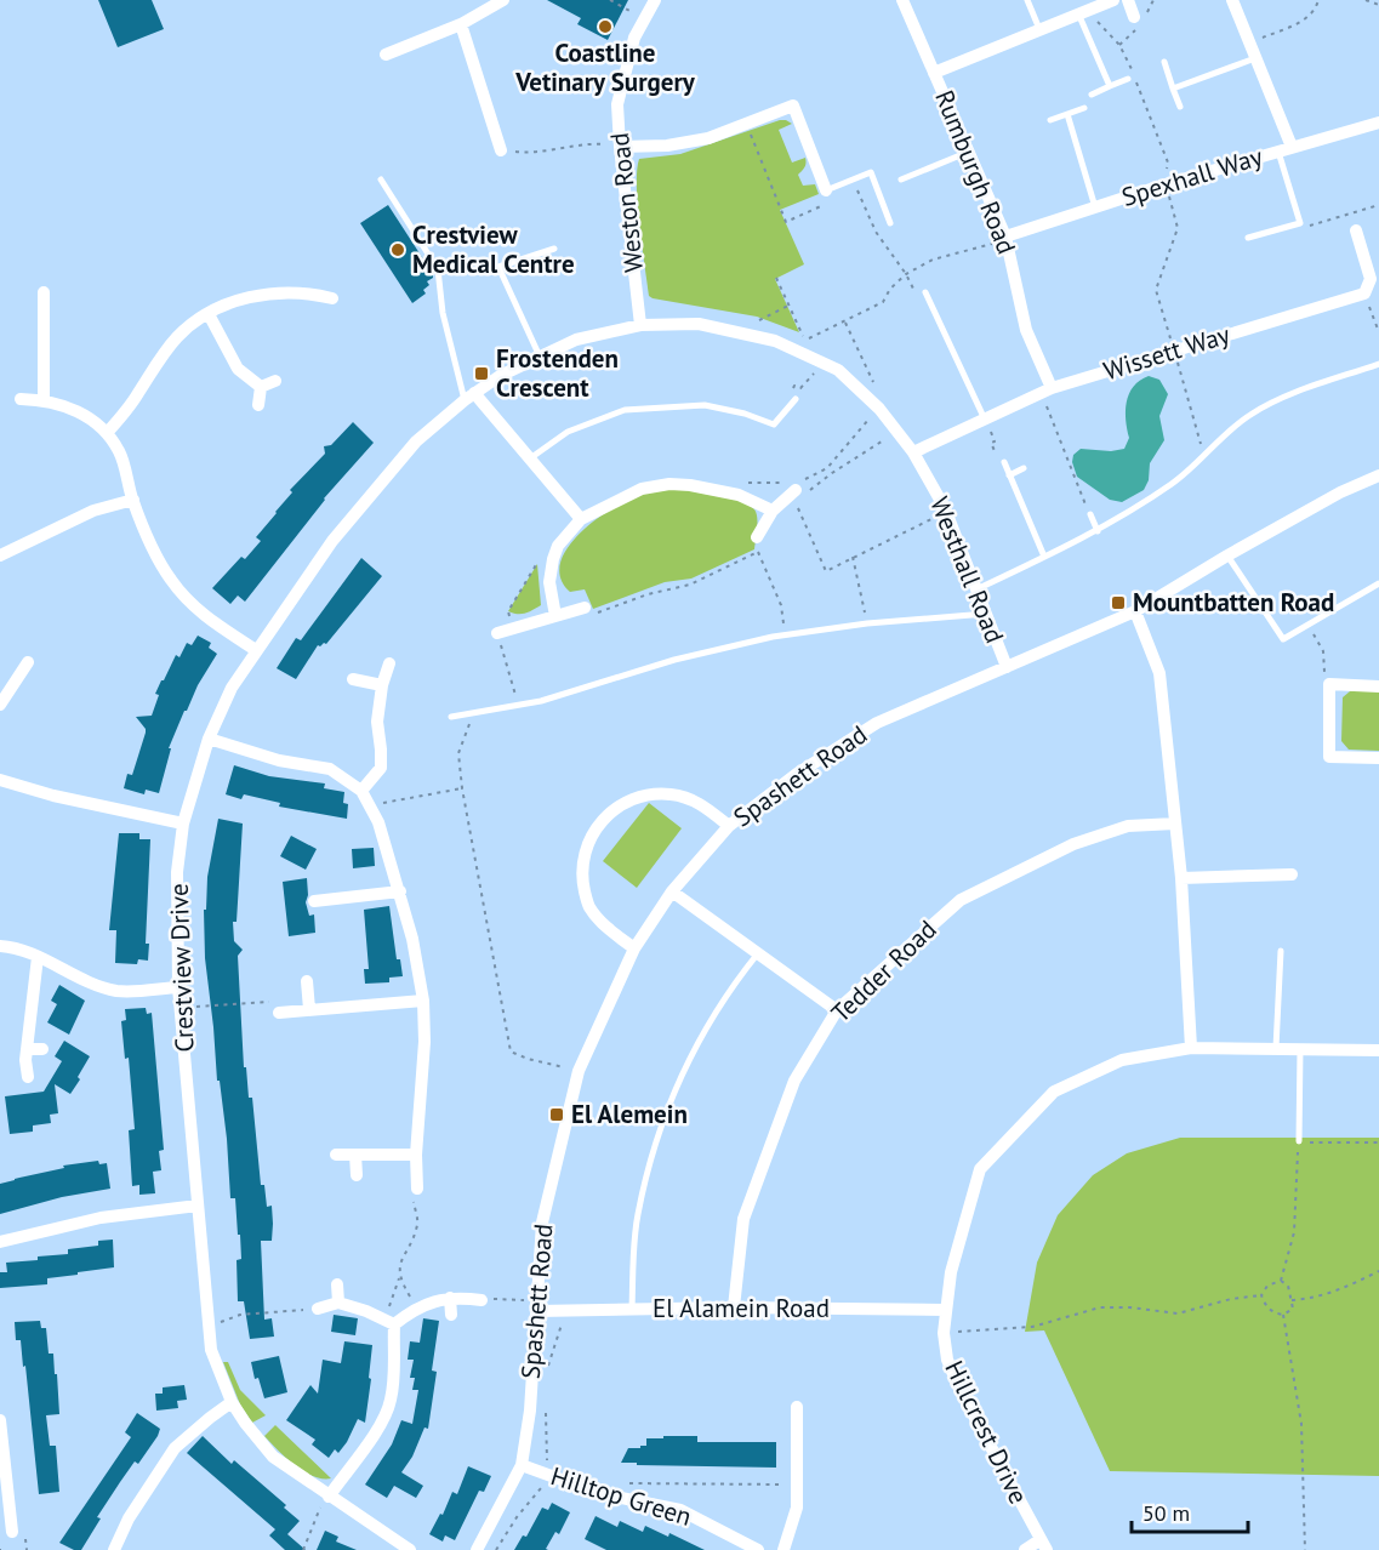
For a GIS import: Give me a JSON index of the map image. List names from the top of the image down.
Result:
{
  "streets": {
    "street": [
      "Rumburgh Road",
      "Spexhall Way",
      "Weston Road",
      "Wissett Way",
      "Westhall Road",
      "Spashett Road",
      "Crestview Drive",
      "Tedder Road",
      "El Alamein Road",
      "Hillcrest Drive",
      "Hilltop Green"
    ]
  },
  "crossings": [
    ["Rumburgh Road", "Spexhall Way"],
    ["Rumburgh Road", "Wissett Way"],
    ["Weston Road", "Westhall Road"],
    ["Wissett Way", "Westhall Road"],
    ["Westhall Road", "Spashett Road"],
    ["Westhall Road", "Crestview Drive"],
    ["Spashett Road", "El Alamein Road"],
    ["Spashett Road", "Hilltop Green"],
    ["Tedder Road", "El Alamein Road"],
    ["El Alamein Road", "Hillcrest Drive"]
  ],
  "places": {
    "other": ["Coastline Vetinary Surgery", "Crestview Medical Centre"],
    "transit": ["Frostenden Crescent", "Mountbatten Road", "El Alemein"]
  },
  "scale_bar": "50 m"
}
